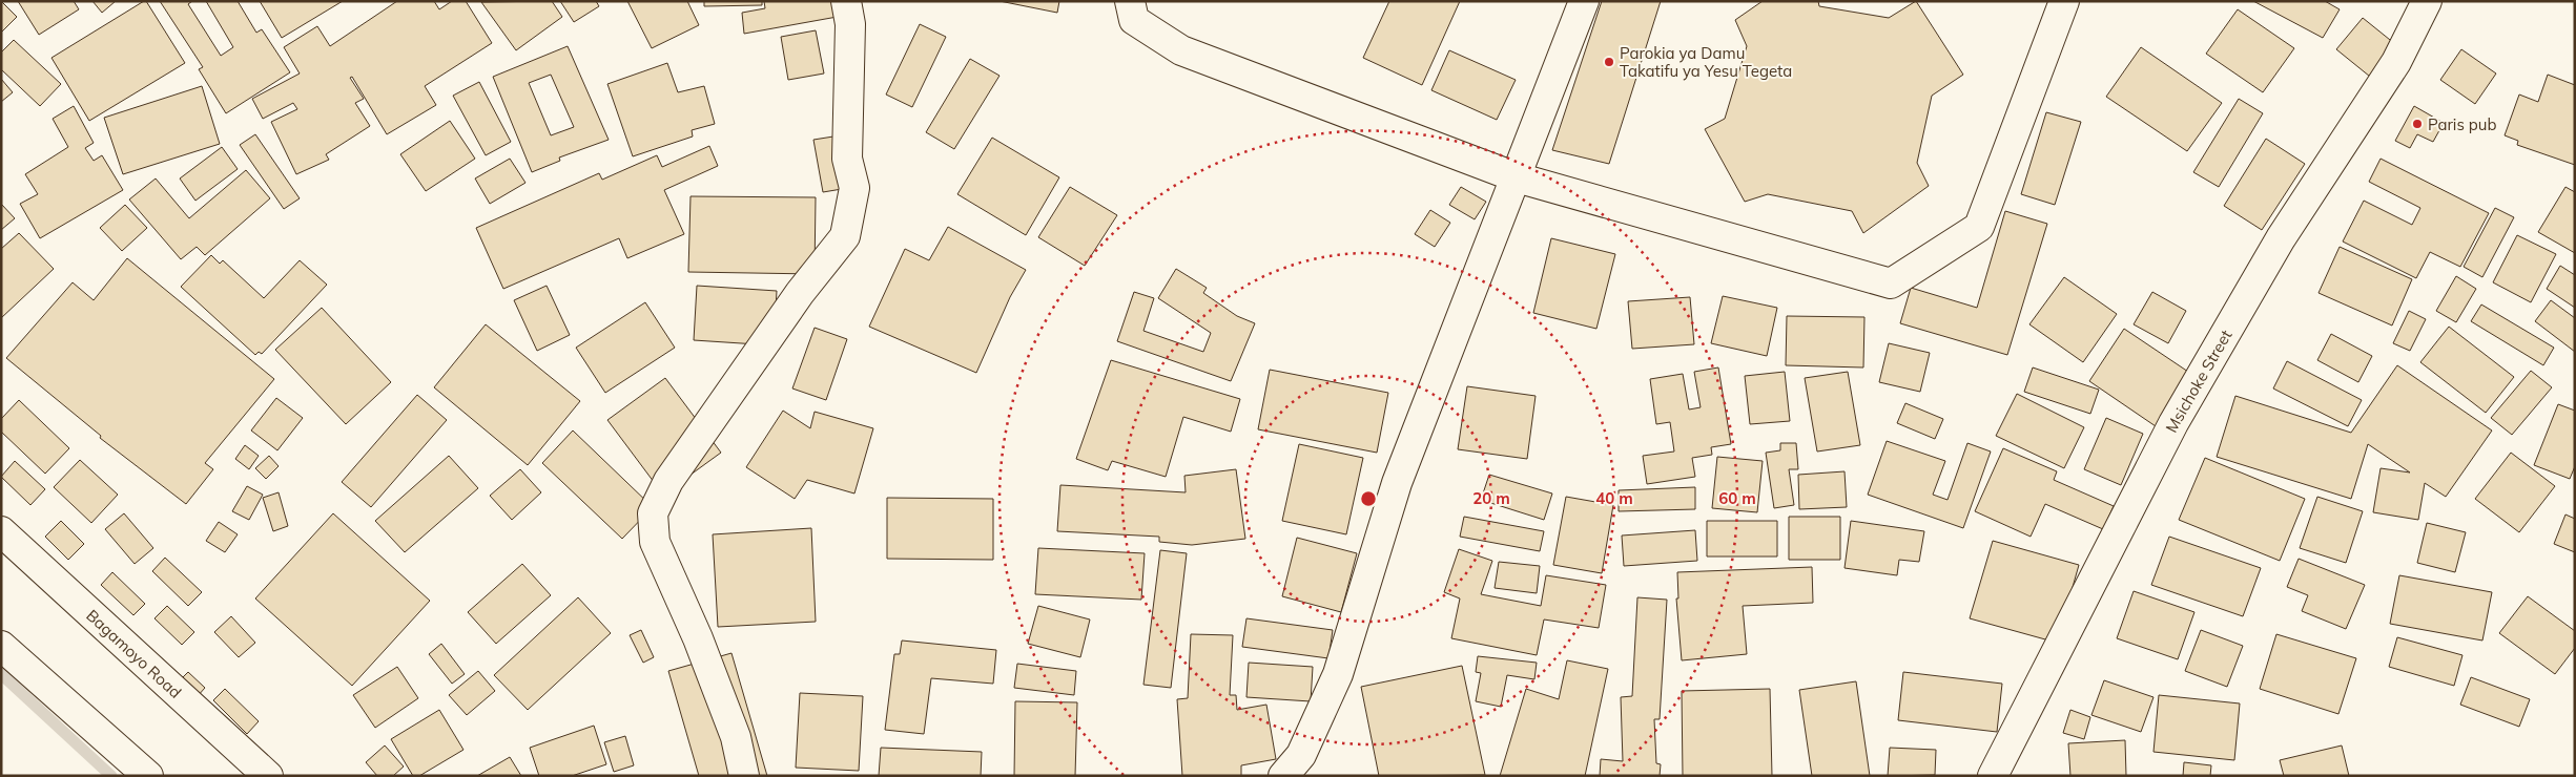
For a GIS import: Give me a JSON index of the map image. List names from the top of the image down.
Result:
{
  "streets": {
    "main road": ["Msichoke Street", "Bagamoyo Road"]
  },
  "places": ["Parokia ya Damu Takatifu ya Yesu Tegeta", "Paris pub"],
  "rings": ["20 m", "40 m", "60 m"]
}
